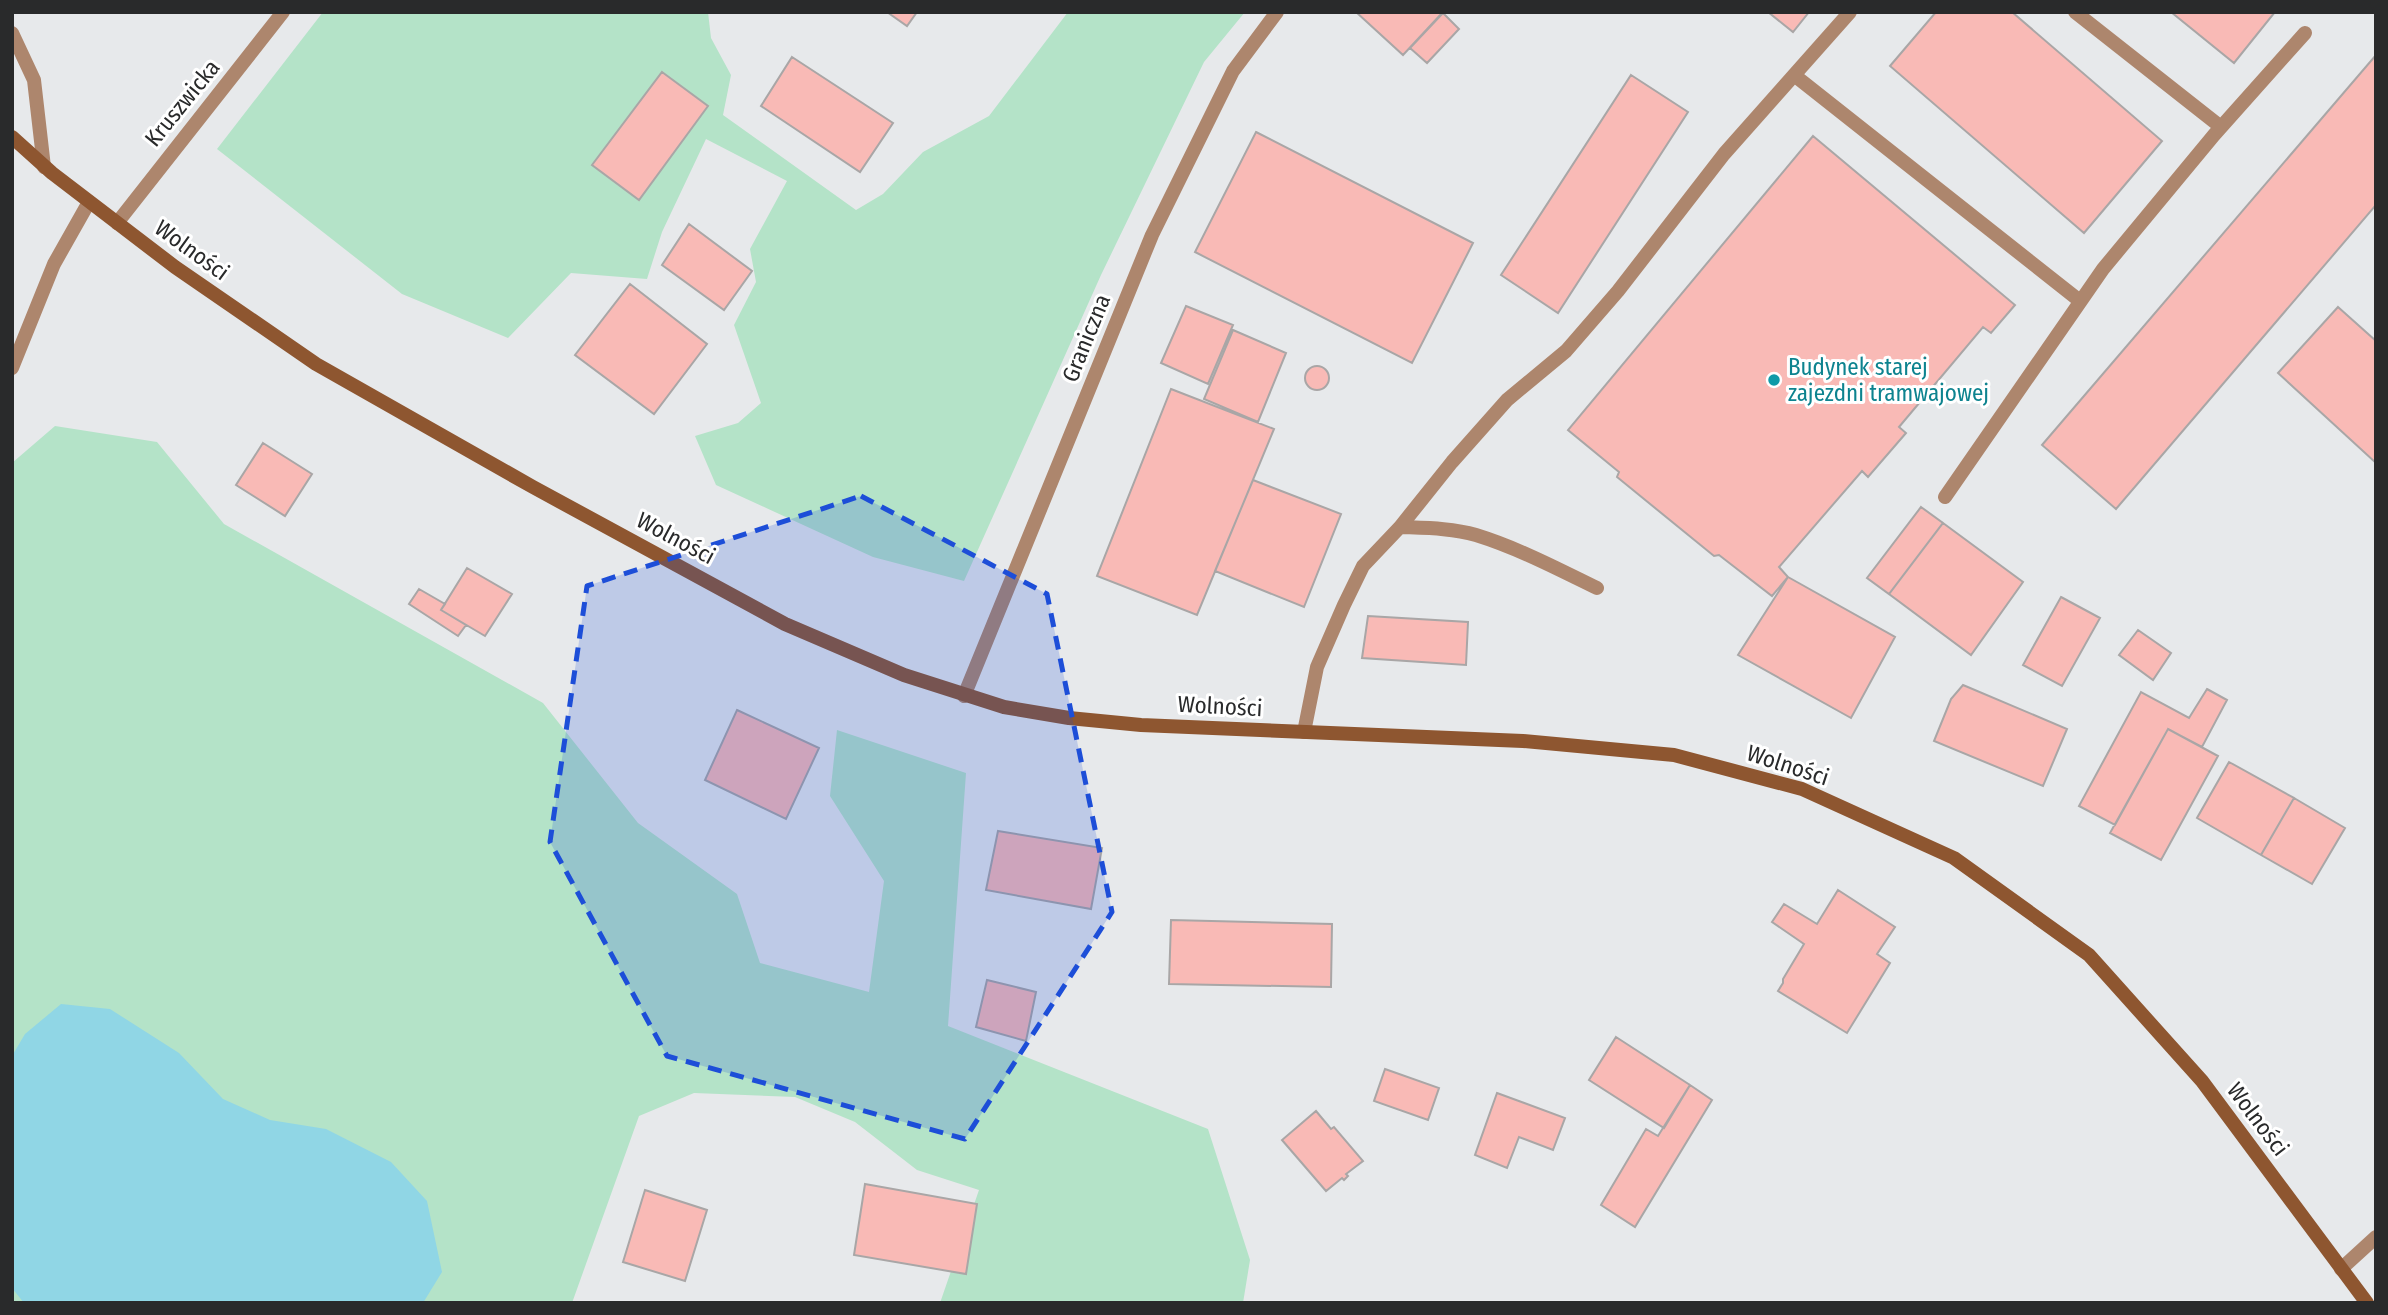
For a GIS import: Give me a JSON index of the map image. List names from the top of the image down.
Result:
{
  "streets": {
    "street": ["Kruszwicka", "Wolności", "Graniczna"]
  },
  "crossings": [
    ["Kruszwicka", "Wolności"],
    ["Wolności", "Graniczna"]
  ],
  "places": ["Budynek starej zajezdni tramwajowej"]
}
